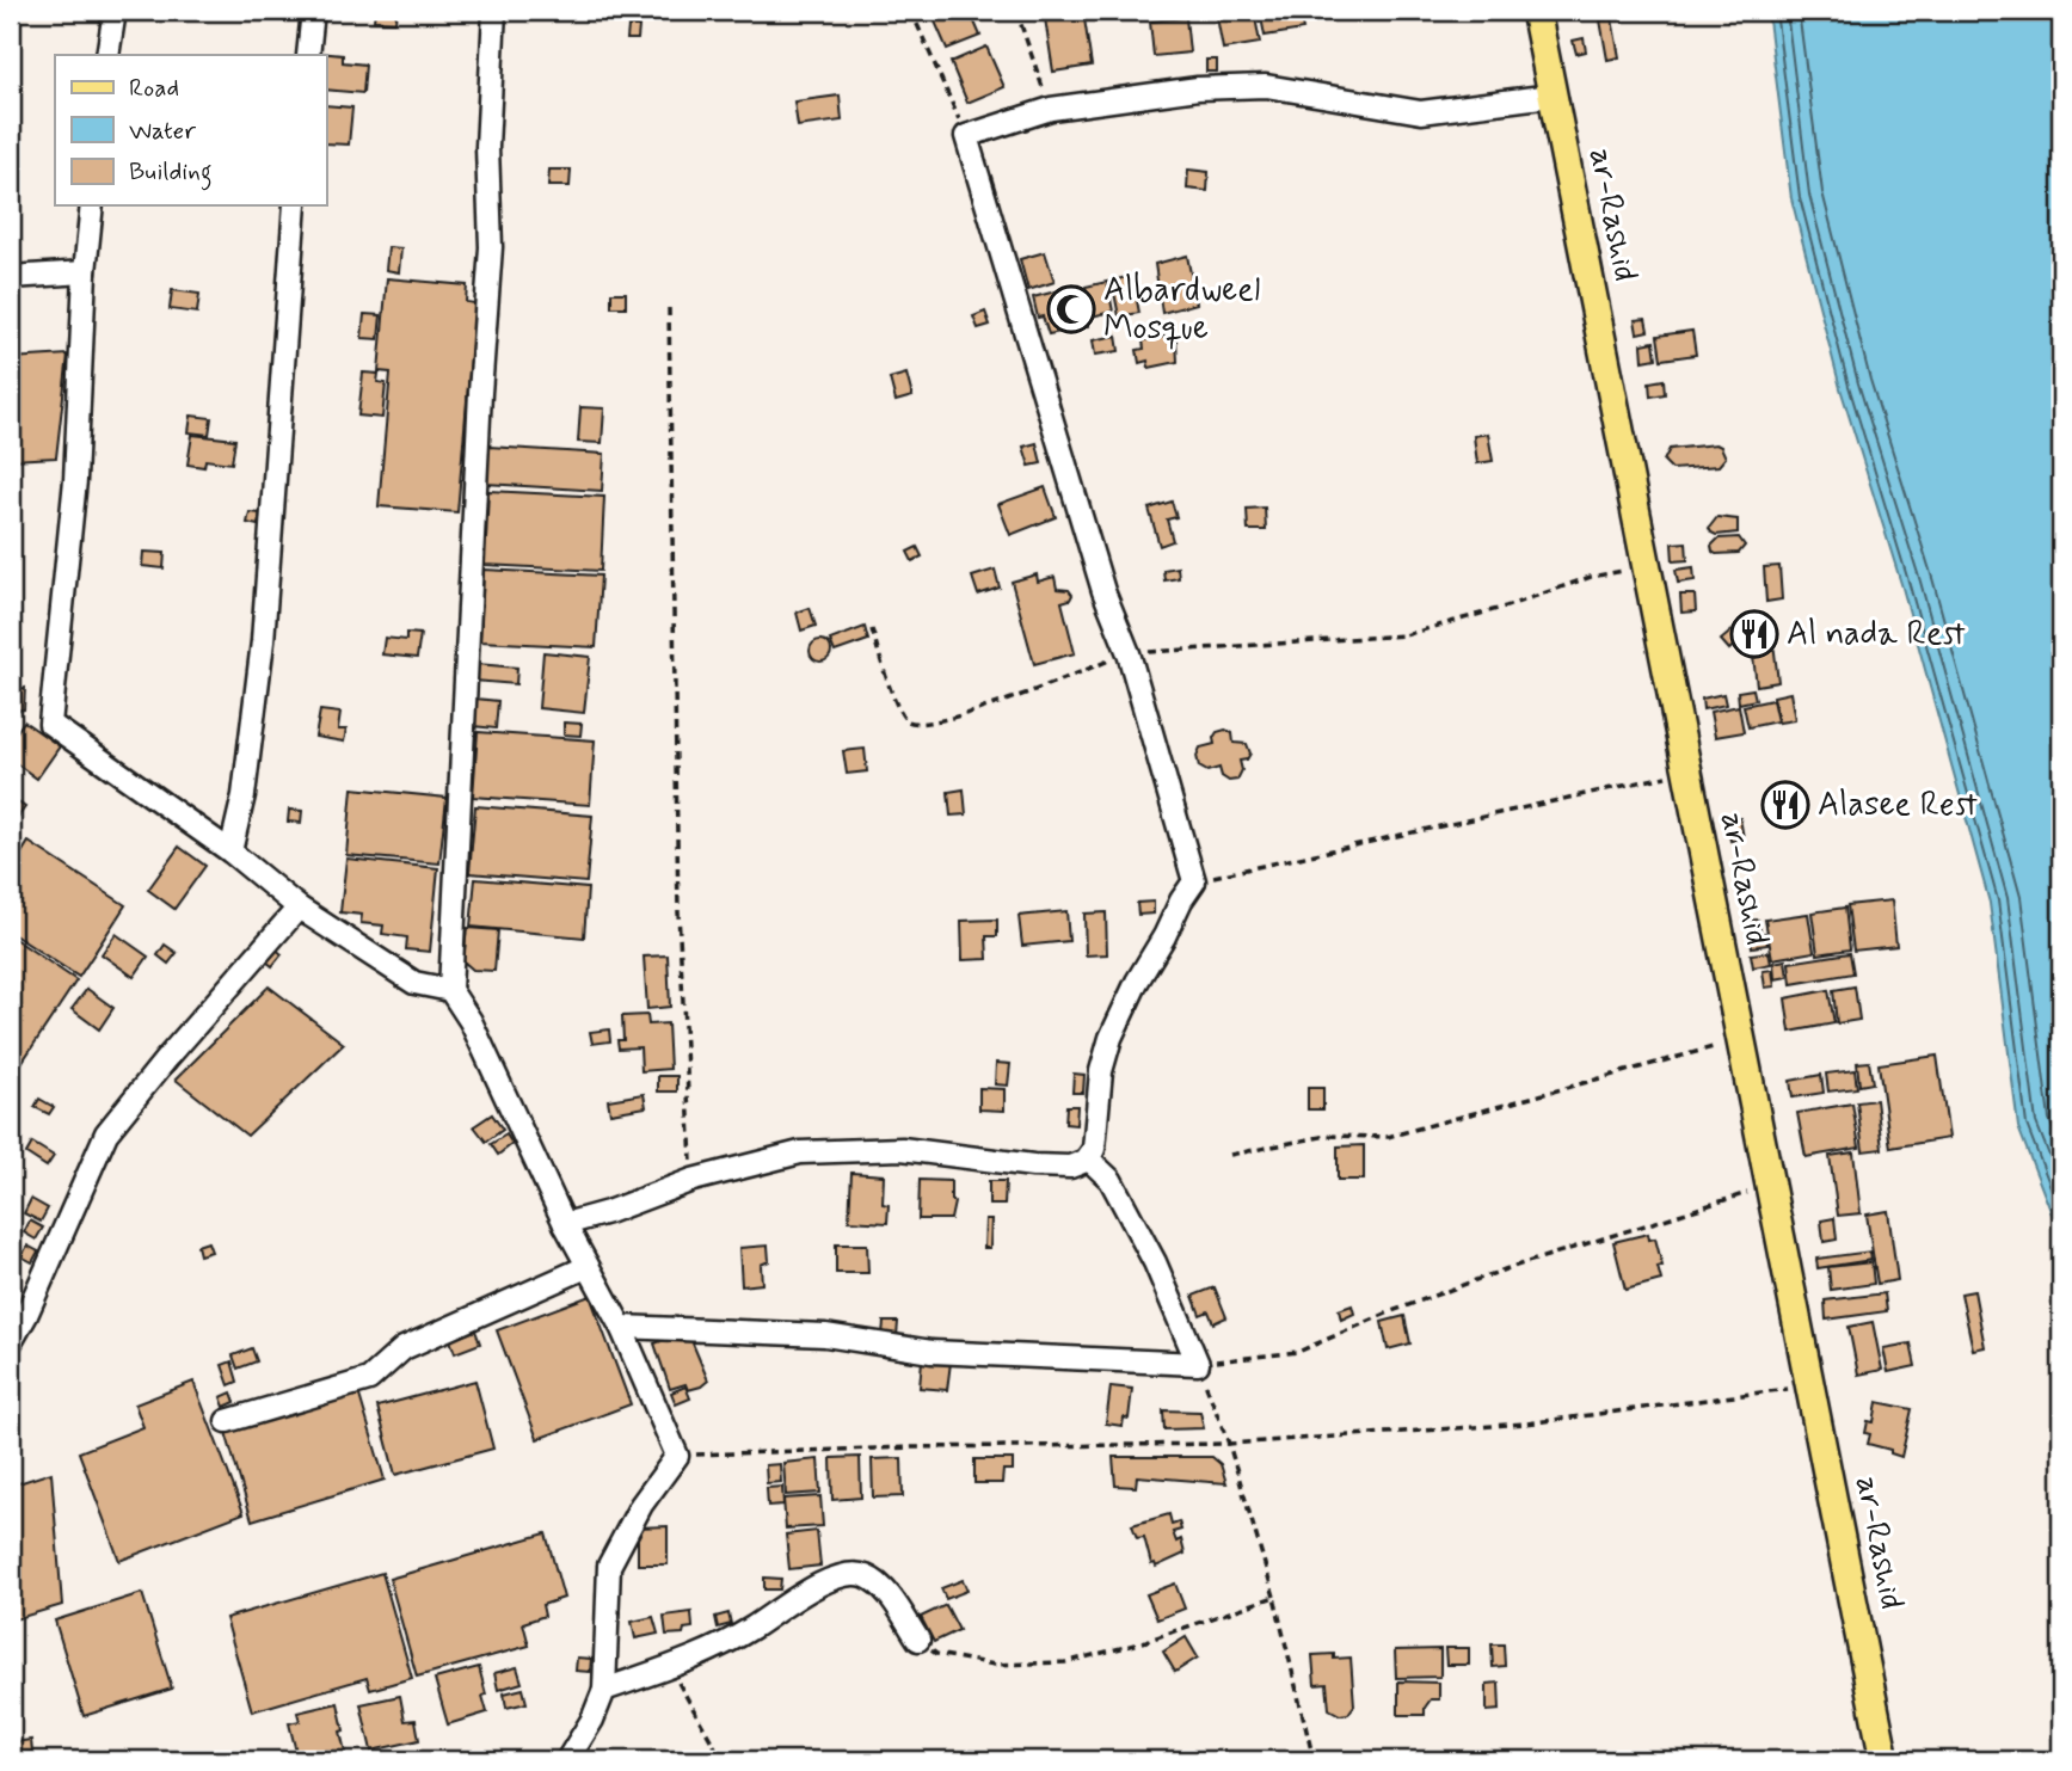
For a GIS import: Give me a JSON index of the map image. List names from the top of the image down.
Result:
{
  "streets": {
    "main road": ["ar-Rashid"]
  },
  "places": {
    "mosque": ["Albardweel Mosque"],
    "restaurant": ["Al nada Rest", "Alasee Rest"]
  },
  "legend": ["Road", "Water", "Building"]
}
